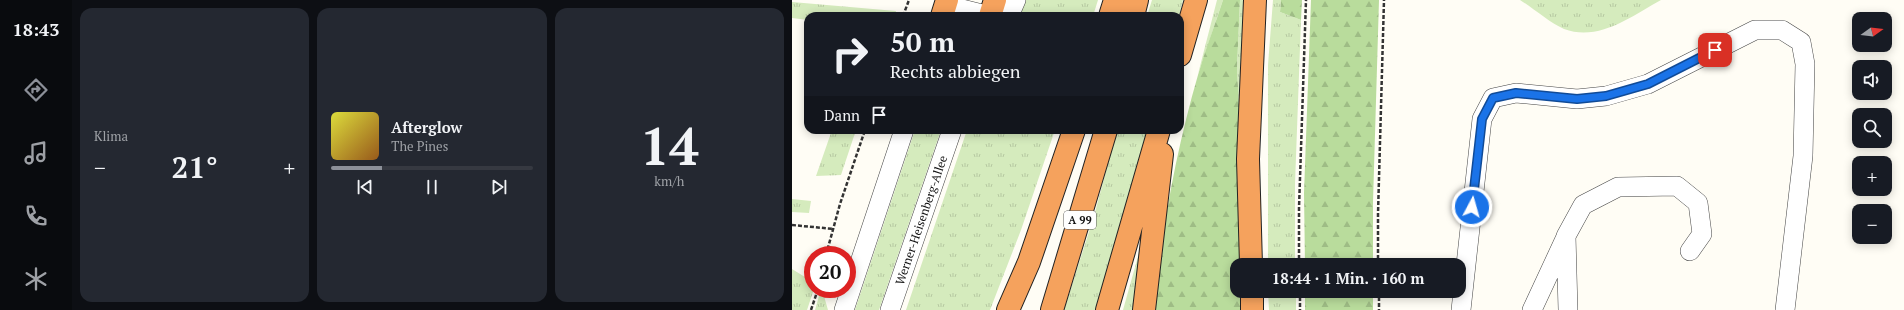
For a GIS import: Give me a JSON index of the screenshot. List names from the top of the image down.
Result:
{
  "streets": {
    "highway": ["A 99"],
    "street": ["Werner-Heisenberg-Allee"]
  },
  "north": "right",
  "page": {
    "tabs": "18:43",
    "tile": [
      "Klima",
      ["14", "km/h"]
    ],
    "map_buttons": ["+", "−"],
    "turn": ["50 m", "Rechts abbiegen"],
    "then": "Dann",
    "song": ["Afterglow", "The Pines"],
    "heat": ["−", "21°", "+"],
    "limit": "20",
    "trip": "18:44 · 1 Min. · 160 m"
  }
}
